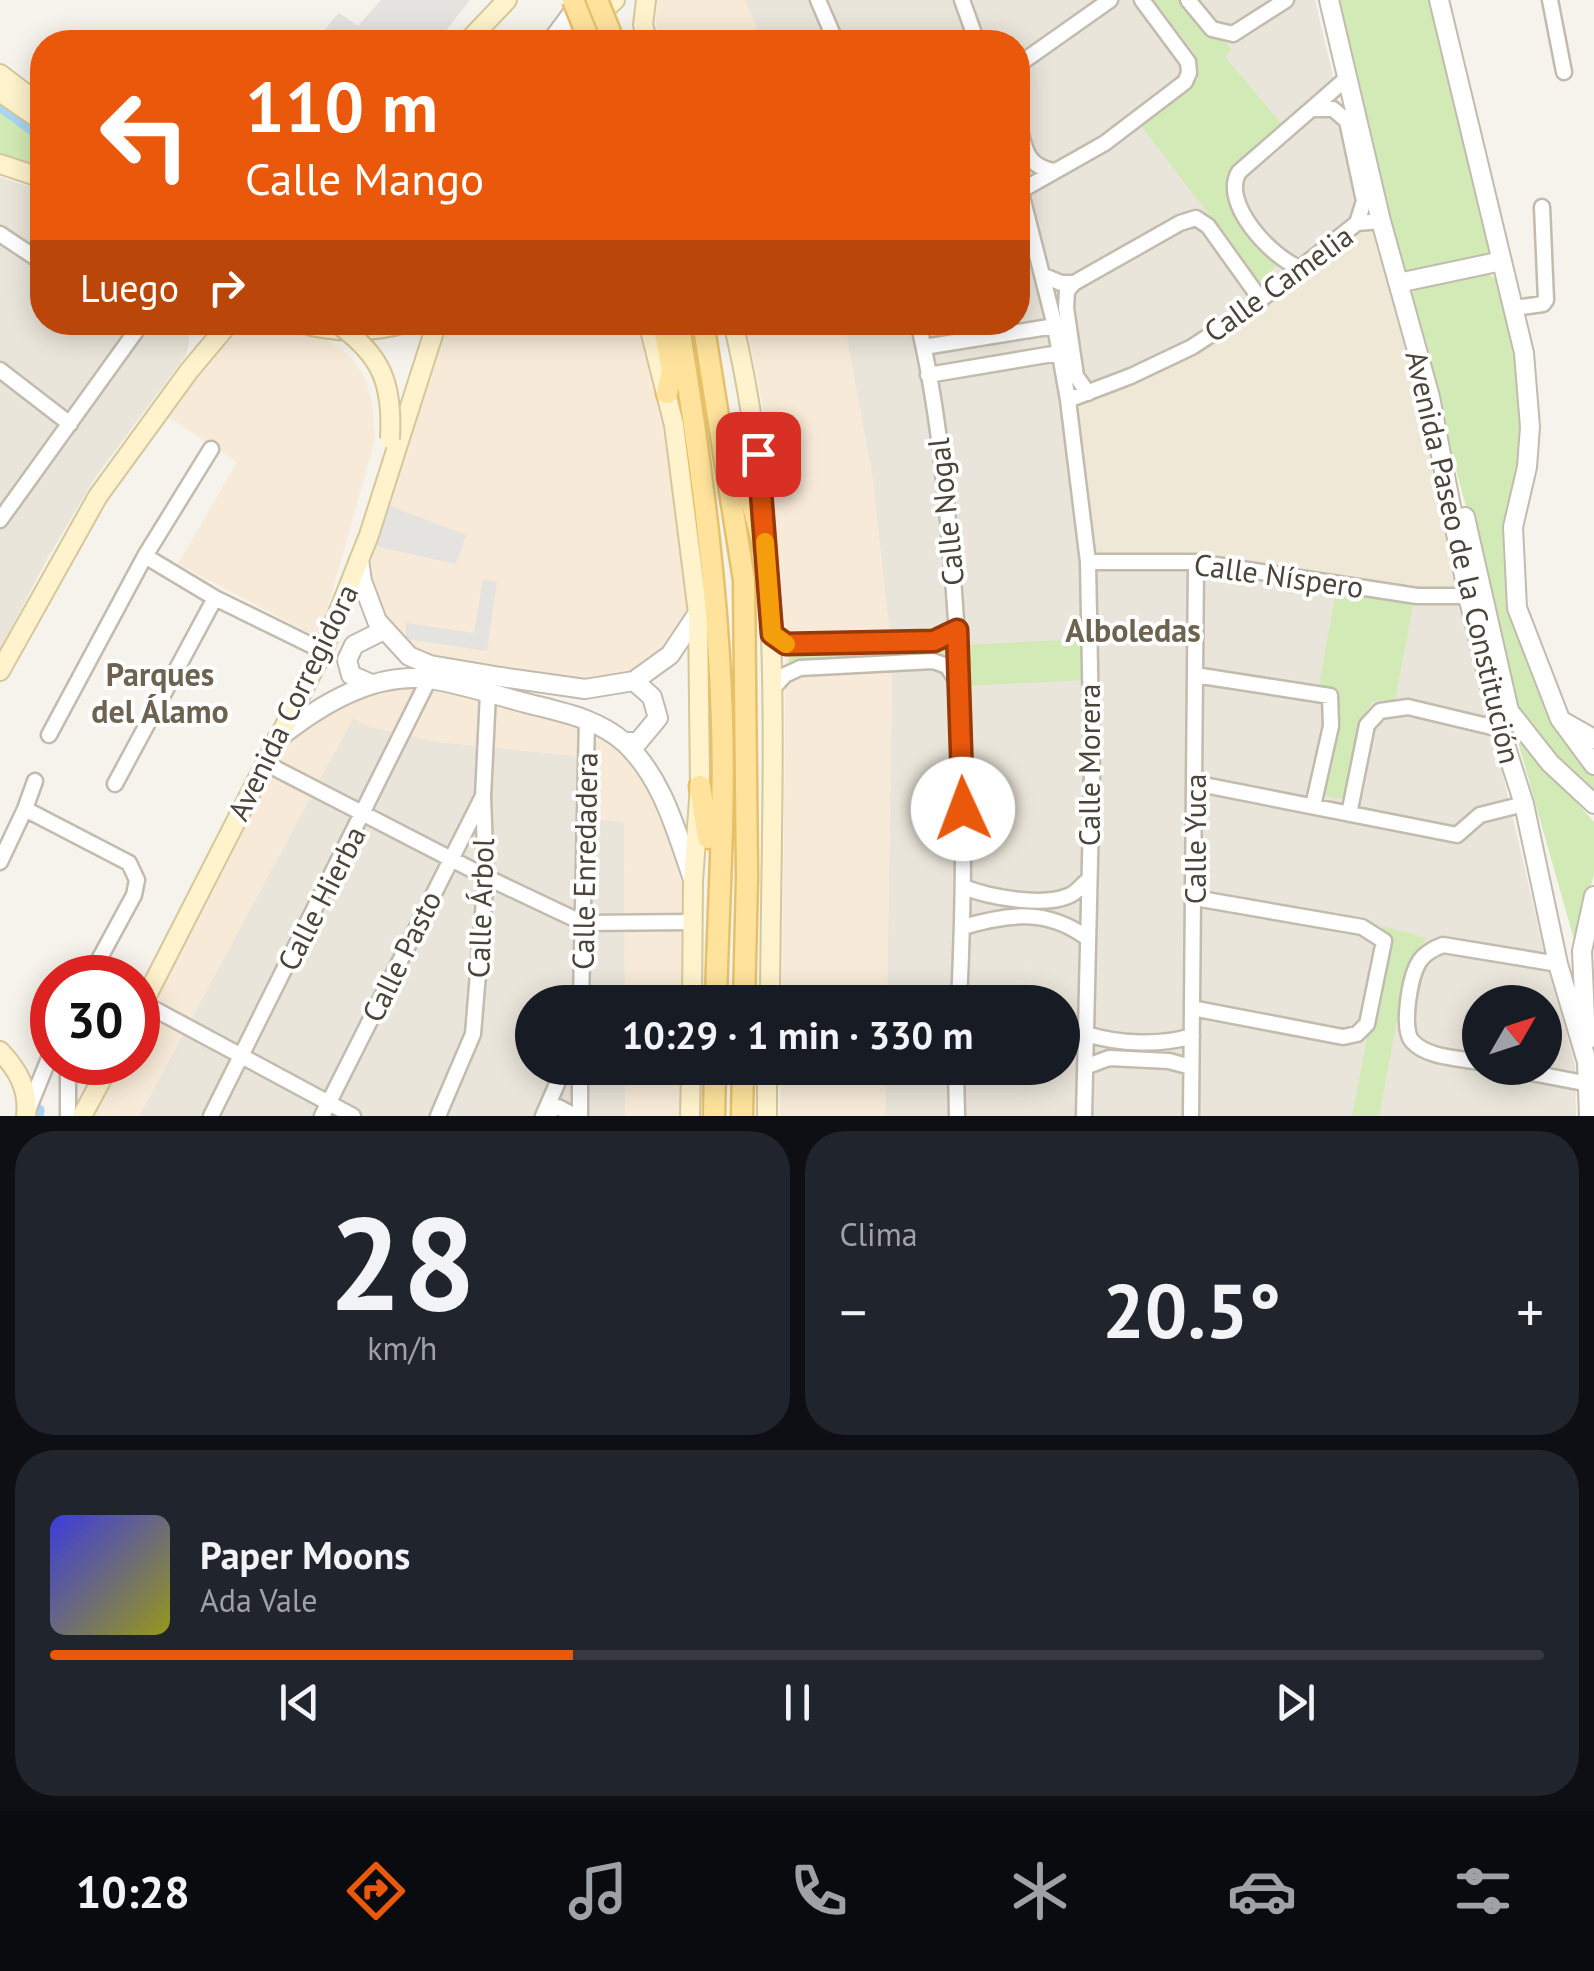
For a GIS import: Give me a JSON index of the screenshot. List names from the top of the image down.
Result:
{
  "streets": {
    "main road": ["Avenida Corregidora"],
    "street": [
      "Calle Camelia",
      "Calle Nogal",
      "Avenida Paseo de la Constitución",
      "Calle Níspero",
      "Calle Morera",
      "Calle Yuca",
      "Calle Enredadera",
      "Calle Hierba",
      "Calle Árbol",
      "Calle Pasto"
    ]
  },
  "crossings": [
    ["Calle Camelia", "Avenida Paseo de la Constitución"],
    ["Calle Camelia", "Calle Morera"],
    ["Avenida Paseo de la Constitución", "Calle Níspero"],
    ["Calle Níspero", "Calle Morera"],
    ["Calle Níspero", "Calle Yuca"],
    ["Calle Árbol", "Calle Pasto"]
  ],
  "districts": ["Alboledas", "Parques del Álamo"],
  "north": "top right",
  "page": {
    "turn": ["110 m", "Calle Mango"],
    "then": "Luego",
    "limit": "30",
    "trip": "10:29 · 1 min · 330 m",
    "tile": [
      ["28", "km/h"],
      "Clima"
    ],
    "heat": ["−", "20.5°", "+"],
    "song": ["Paper Moons", "Ada Vale"],
    "tabs": "10:28"
  }
}
